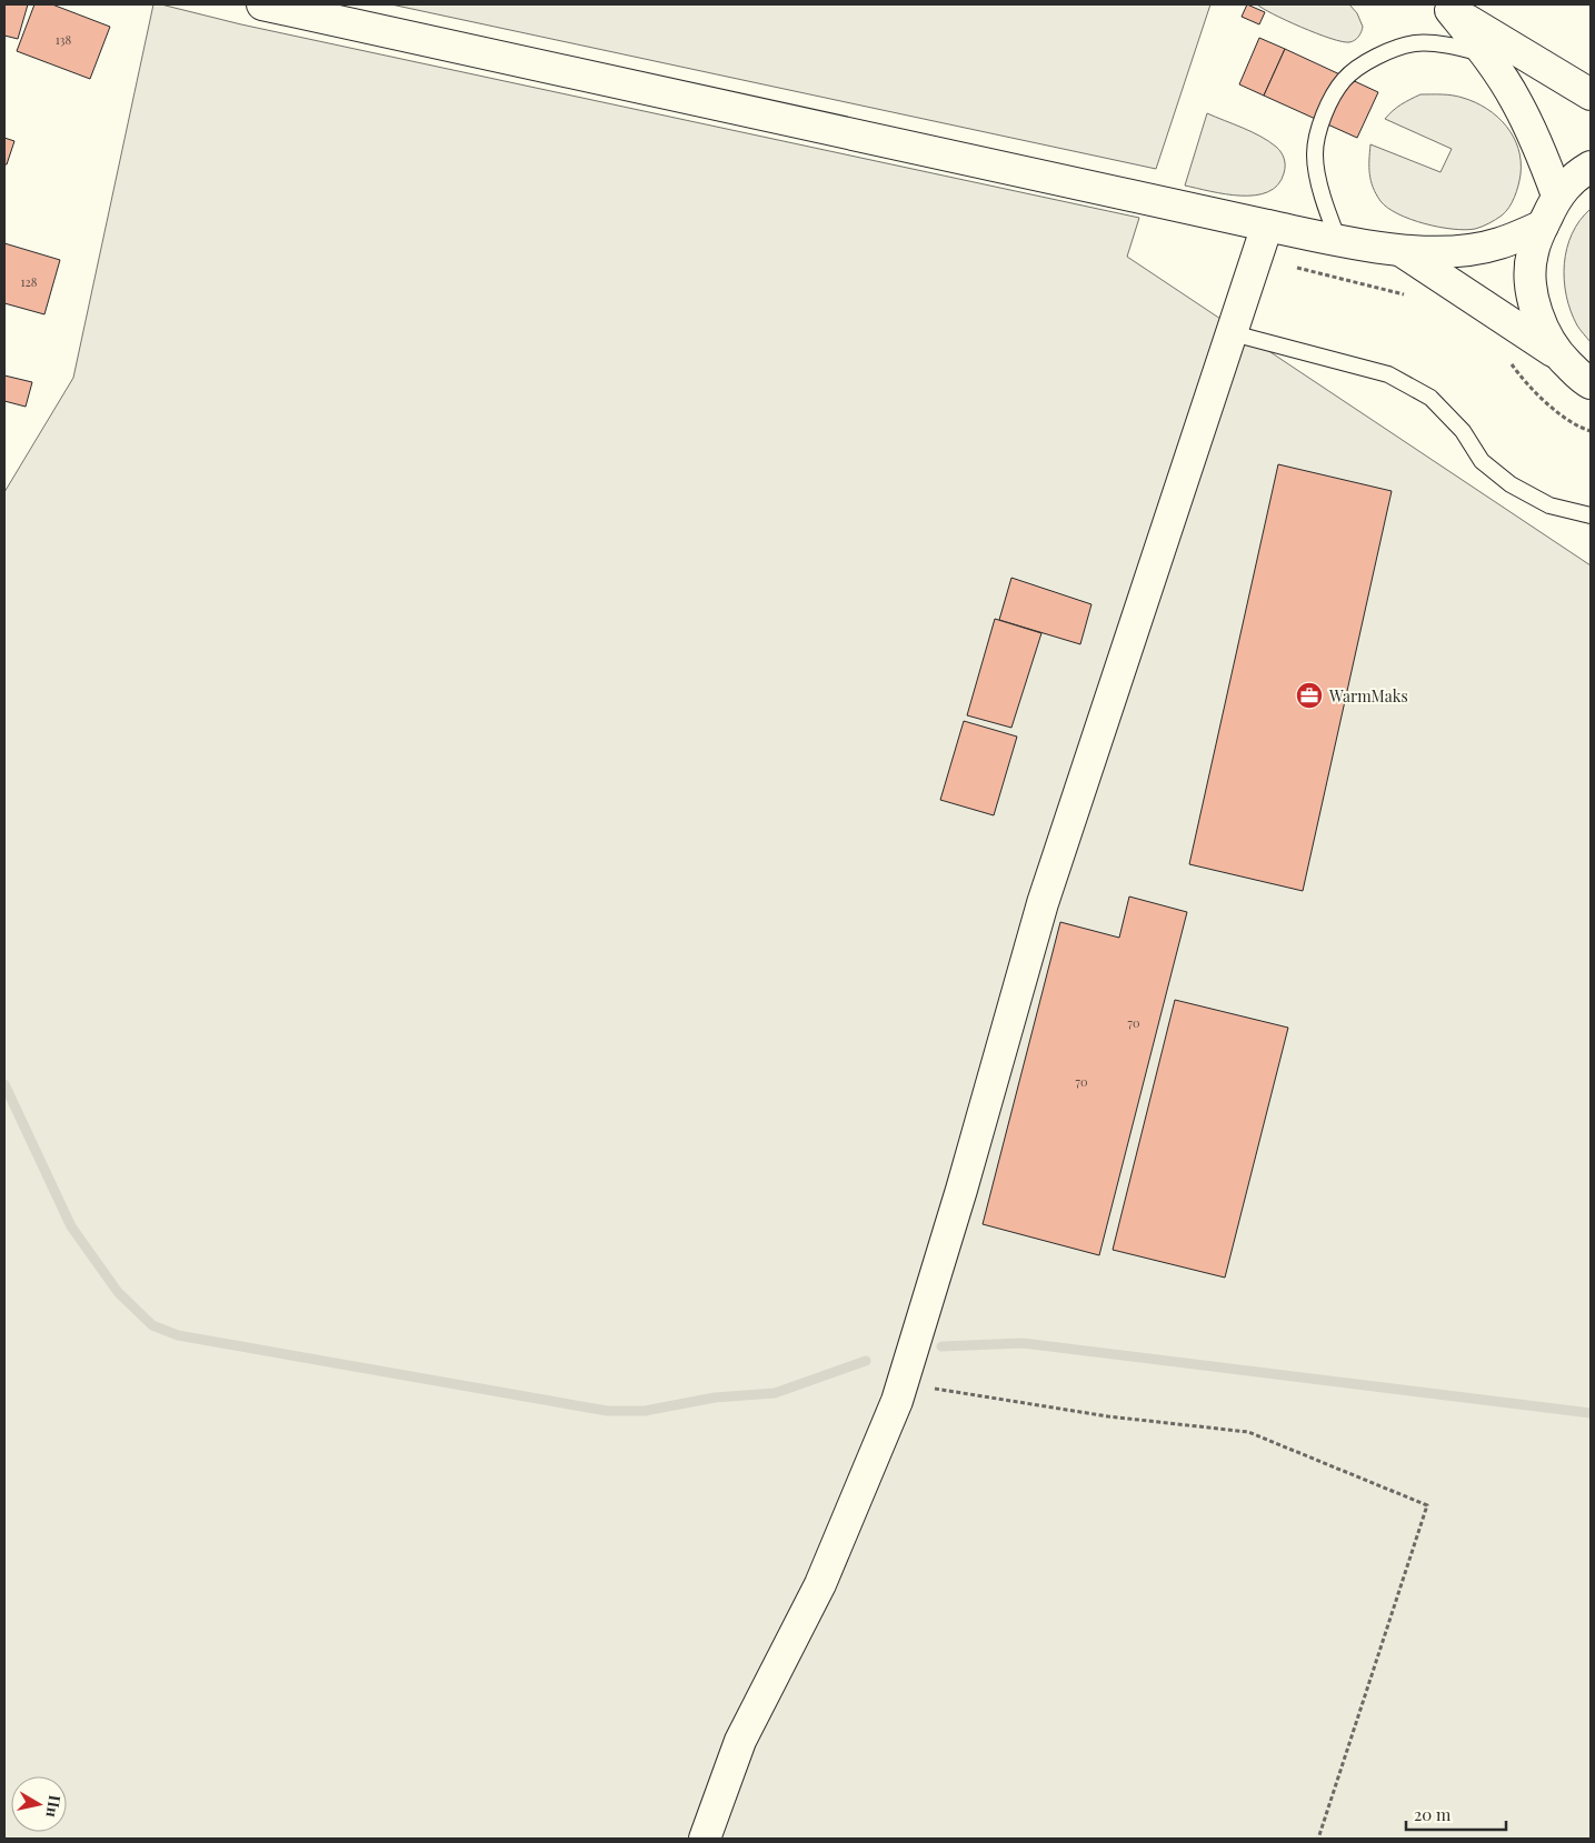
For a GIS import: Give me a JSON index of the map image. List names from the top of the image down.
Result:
{
  "places": {
    "office": ["WarmMaks"]
  },
  "house_numbers": [
    "138",
    "128",
    "70",
    "70"
  ],
  "scale_bar": "20 m",
  "north": "right"
}
